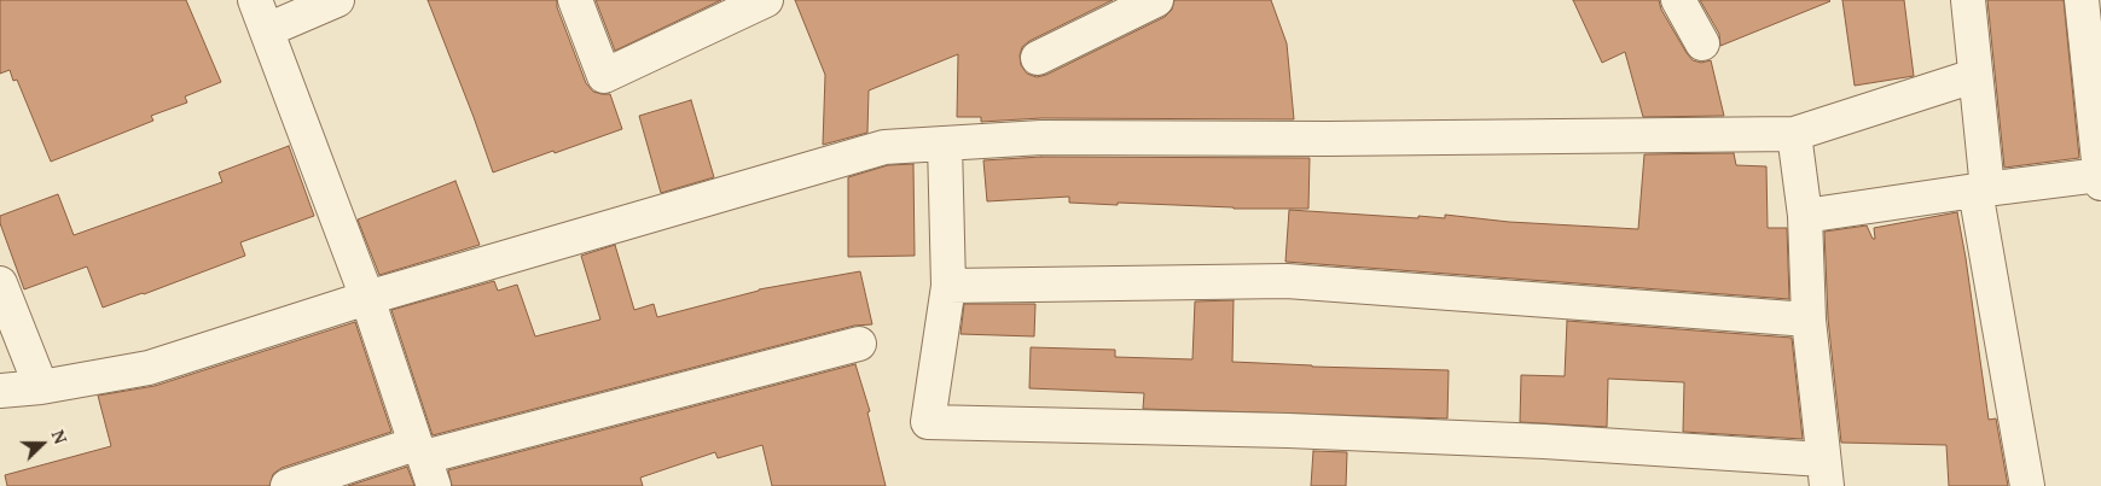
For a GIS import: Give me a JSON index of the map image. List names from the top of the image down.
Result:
{
  "north": "right"
}
